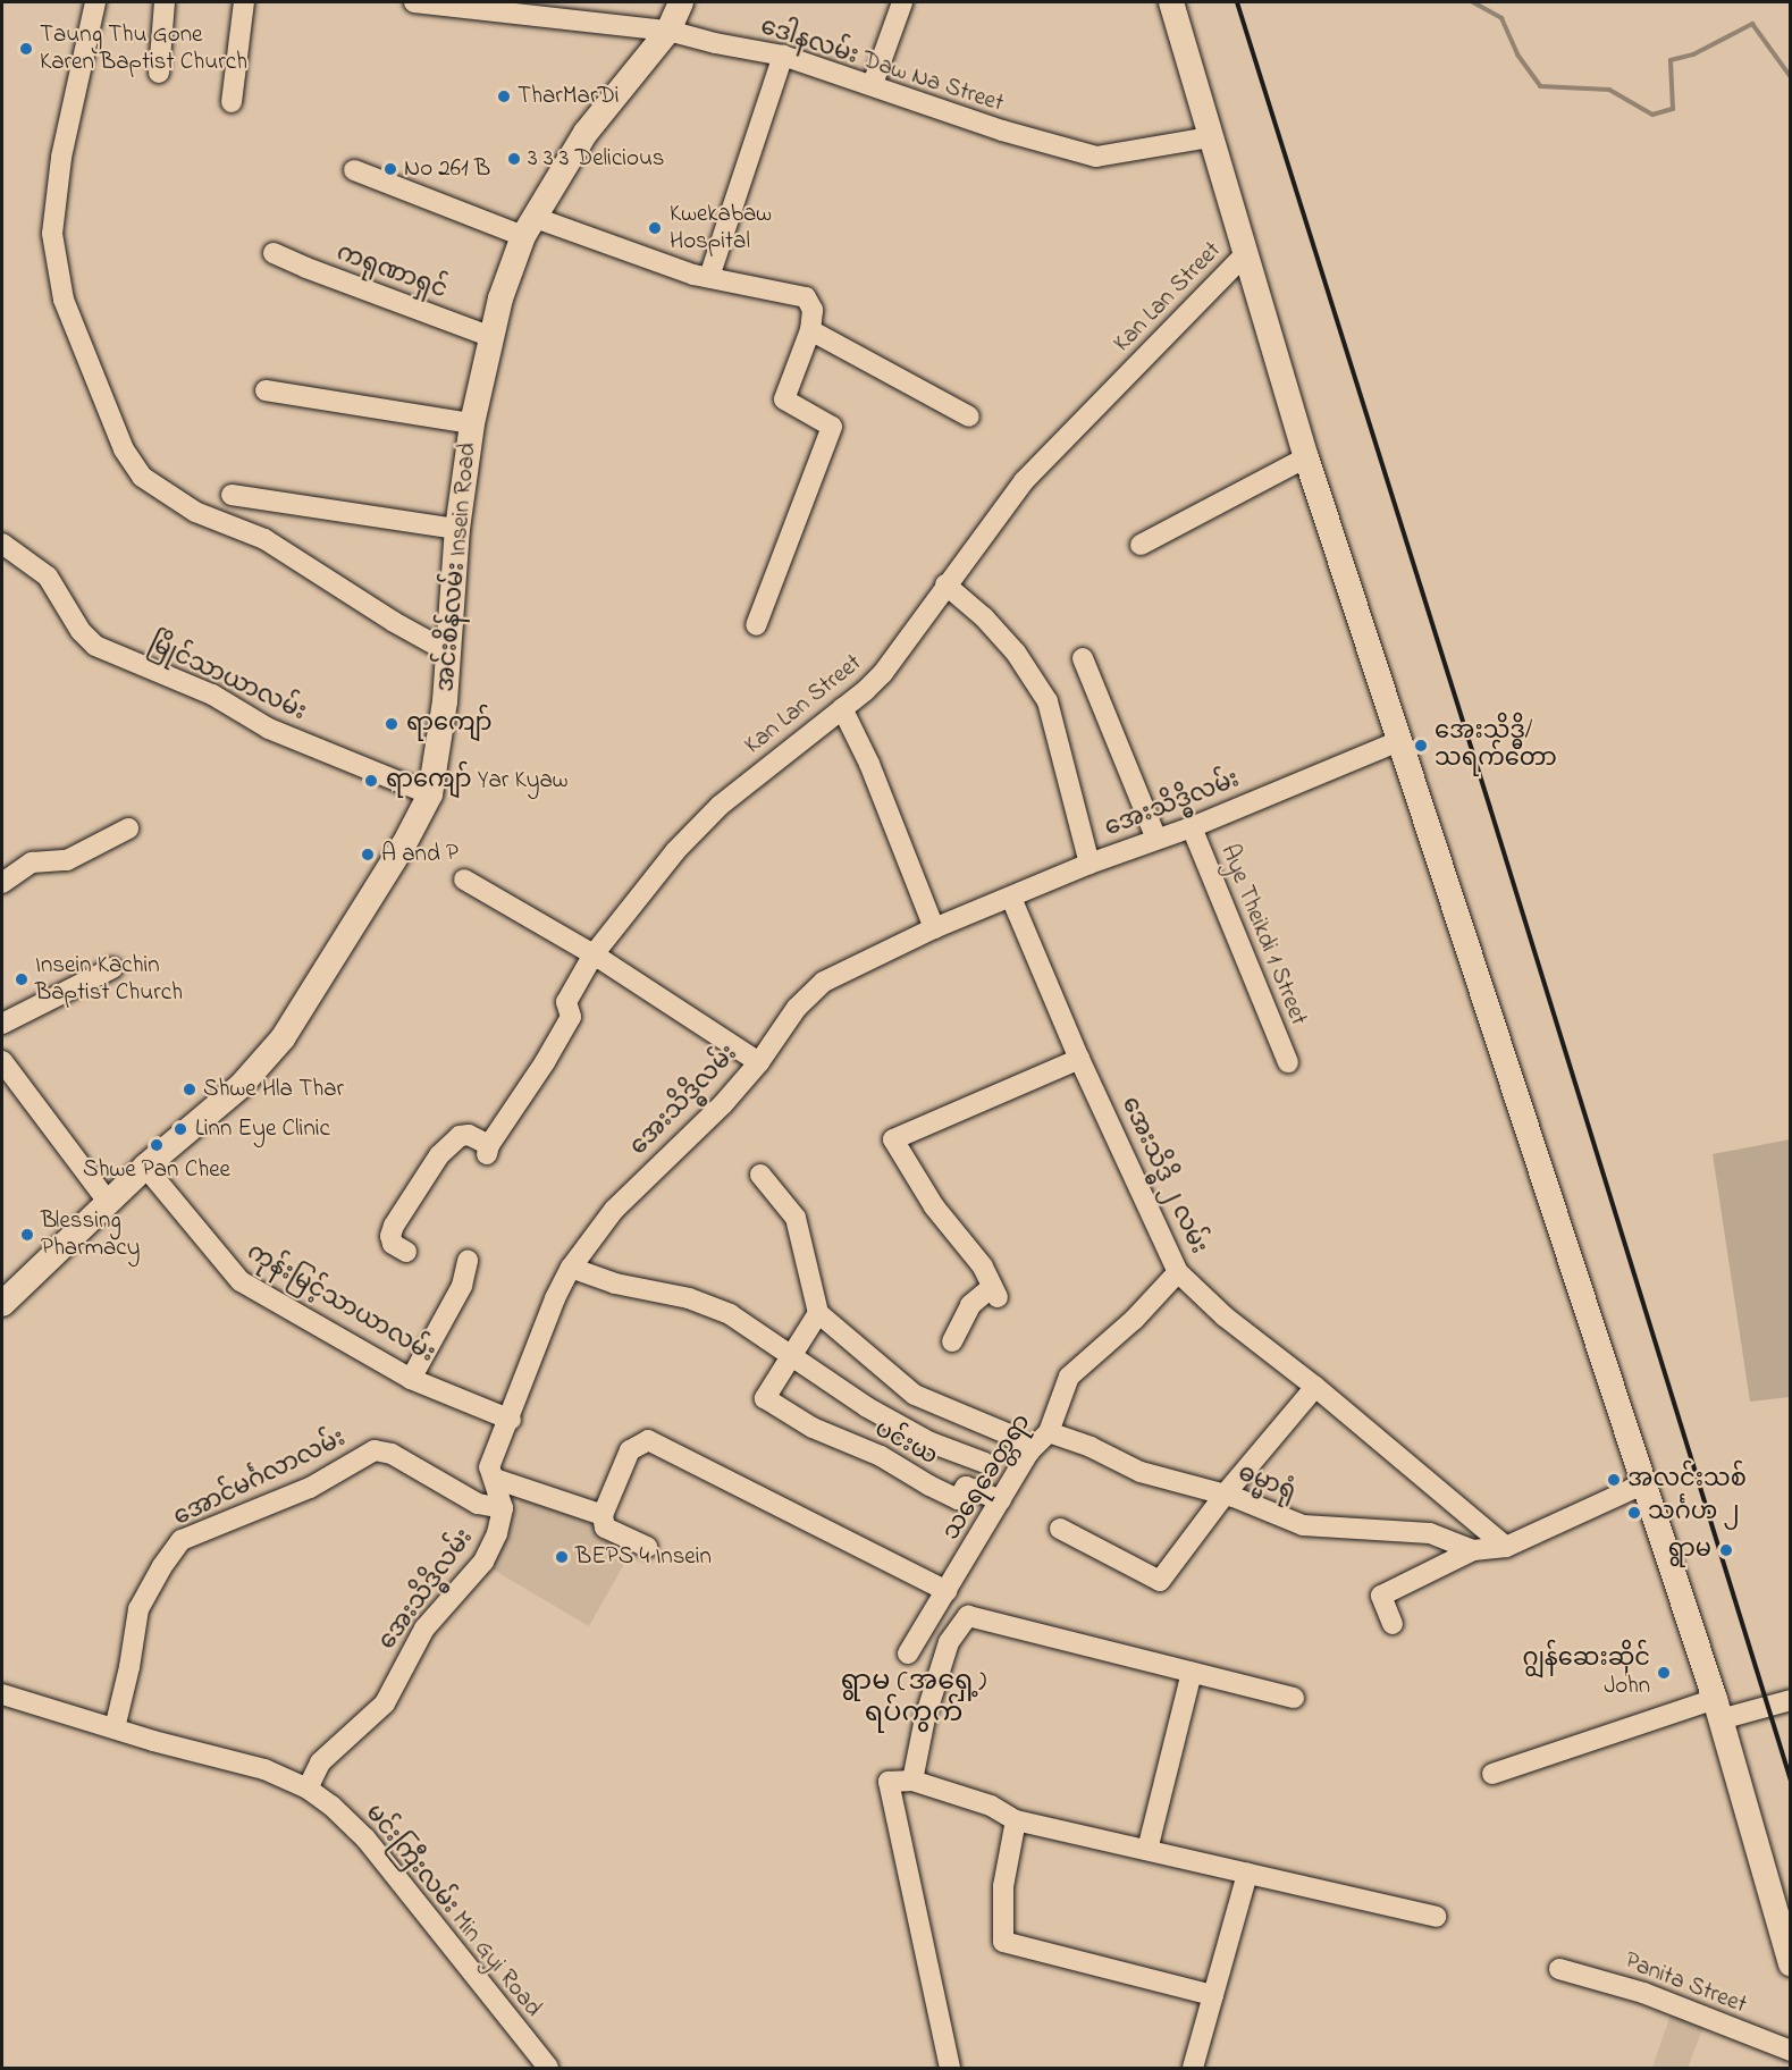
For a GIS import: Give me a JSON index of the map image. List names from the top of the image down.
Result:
{
  "streets": {
    "main road": ["အင်းစိန်လမ်း Insein Road"],
    "street": [
      "ဒေါနလမ်း Daw Na Street",
      "ကရုဏာရှင်",
      "Kan Lan Street",
      "မြိုင်သာယာလမ်း",
      "အေးသိဒ္ဓိလမ်း",
      "Aye Theikdi 1 Street",
      "အေးသိဒ္ဓိ ၂ လမ်း",
      "ကုန်းမြင့်သာယာလမ်း",
      "ပင်းယ",
      "သရေခေတ္တရာ",
      "အောင်မင်္ဂလာလမ်း",
      "ဓမ္မာရုံ",
      "မင်းကြီးလမ်း Min Gyi Road",
      "Panita Street"
    ]
  },
  "crossings": [
    ["ဒေါနလမ်း Daw Na Street", "အင်းစိန်လမ်း Insein Road"],
    ["ကရုဏာရှင်", "အင်းစိန်လမ်း Insein Road"],
    ["အင်းစိန်လမ်း Insein Road", "မြိုင်သာယာလမ်း"],
    ["အင်းစိန်လမ်း Insein Road", "ကုန်းမြင့်သာယာလမ်း"],
    ["အေးသိဒ္ဓိလမ်း", "Aye Theikdi 1 Street"],
    ["အေးသိဒ္ဓိလမ်း", "အေးသိဒ္ဓိ ၂ လမ်း"],
    ["အေးသိဒ္ဓိလမ်း", "ကုန်းမြင့်သာယာလမ်း"],
    ["အေးသိဒ္ဓိလမ်း", "အောင်မင်္ဂလာလမ်း"],
    ["အေးသိဒ္ဓိလမ်း", "မင်းကြီးလမ်း Min Gyi Road"],
    ["အေးသိဒ္ဓိ ၂ လမ်း", "သရေခေတ္တရာ"],
    ["ပင်းယ", "သရေခေတ္တရာ"],
    ["သရေခေတ္တရာ", "ဓမ္မာရုံ"],
    ["အောင်မင်္ဂလာလမ်း", "မင်းကြီးလမ်း Min Gyi Road"]
  ],
  "districts": ["ရွာမ (အရှေ့) ရပ်ကွက်"],
  "places": [
    "Taung Thu Gone Karen Baptist Church",
    "TharMarDi",
    "3 3 3 Delicious",
    "No 261 B",
    "Kwekabaw Hospital",
    "ရာကျော်",
    "အေးသိဒ္ဓိ/ သရက်တော",
    "ရာကျော် Yar Kyaw",
    "A and P",
    "Insein Kachin Baptist Church",
    "Shwe Hla Thar",
    "Linn Eye Clinic",
    "Shwe Pan Chee",
    "Blessing Pharmacy",
    "အလင်းသစ်",
    "သင်္ဂဟ ၂",
    "ရွာမ",
    "BEPS 4 Insein",
    "ဂျွန်ဆေးဆိုင် John"
  ]
}
